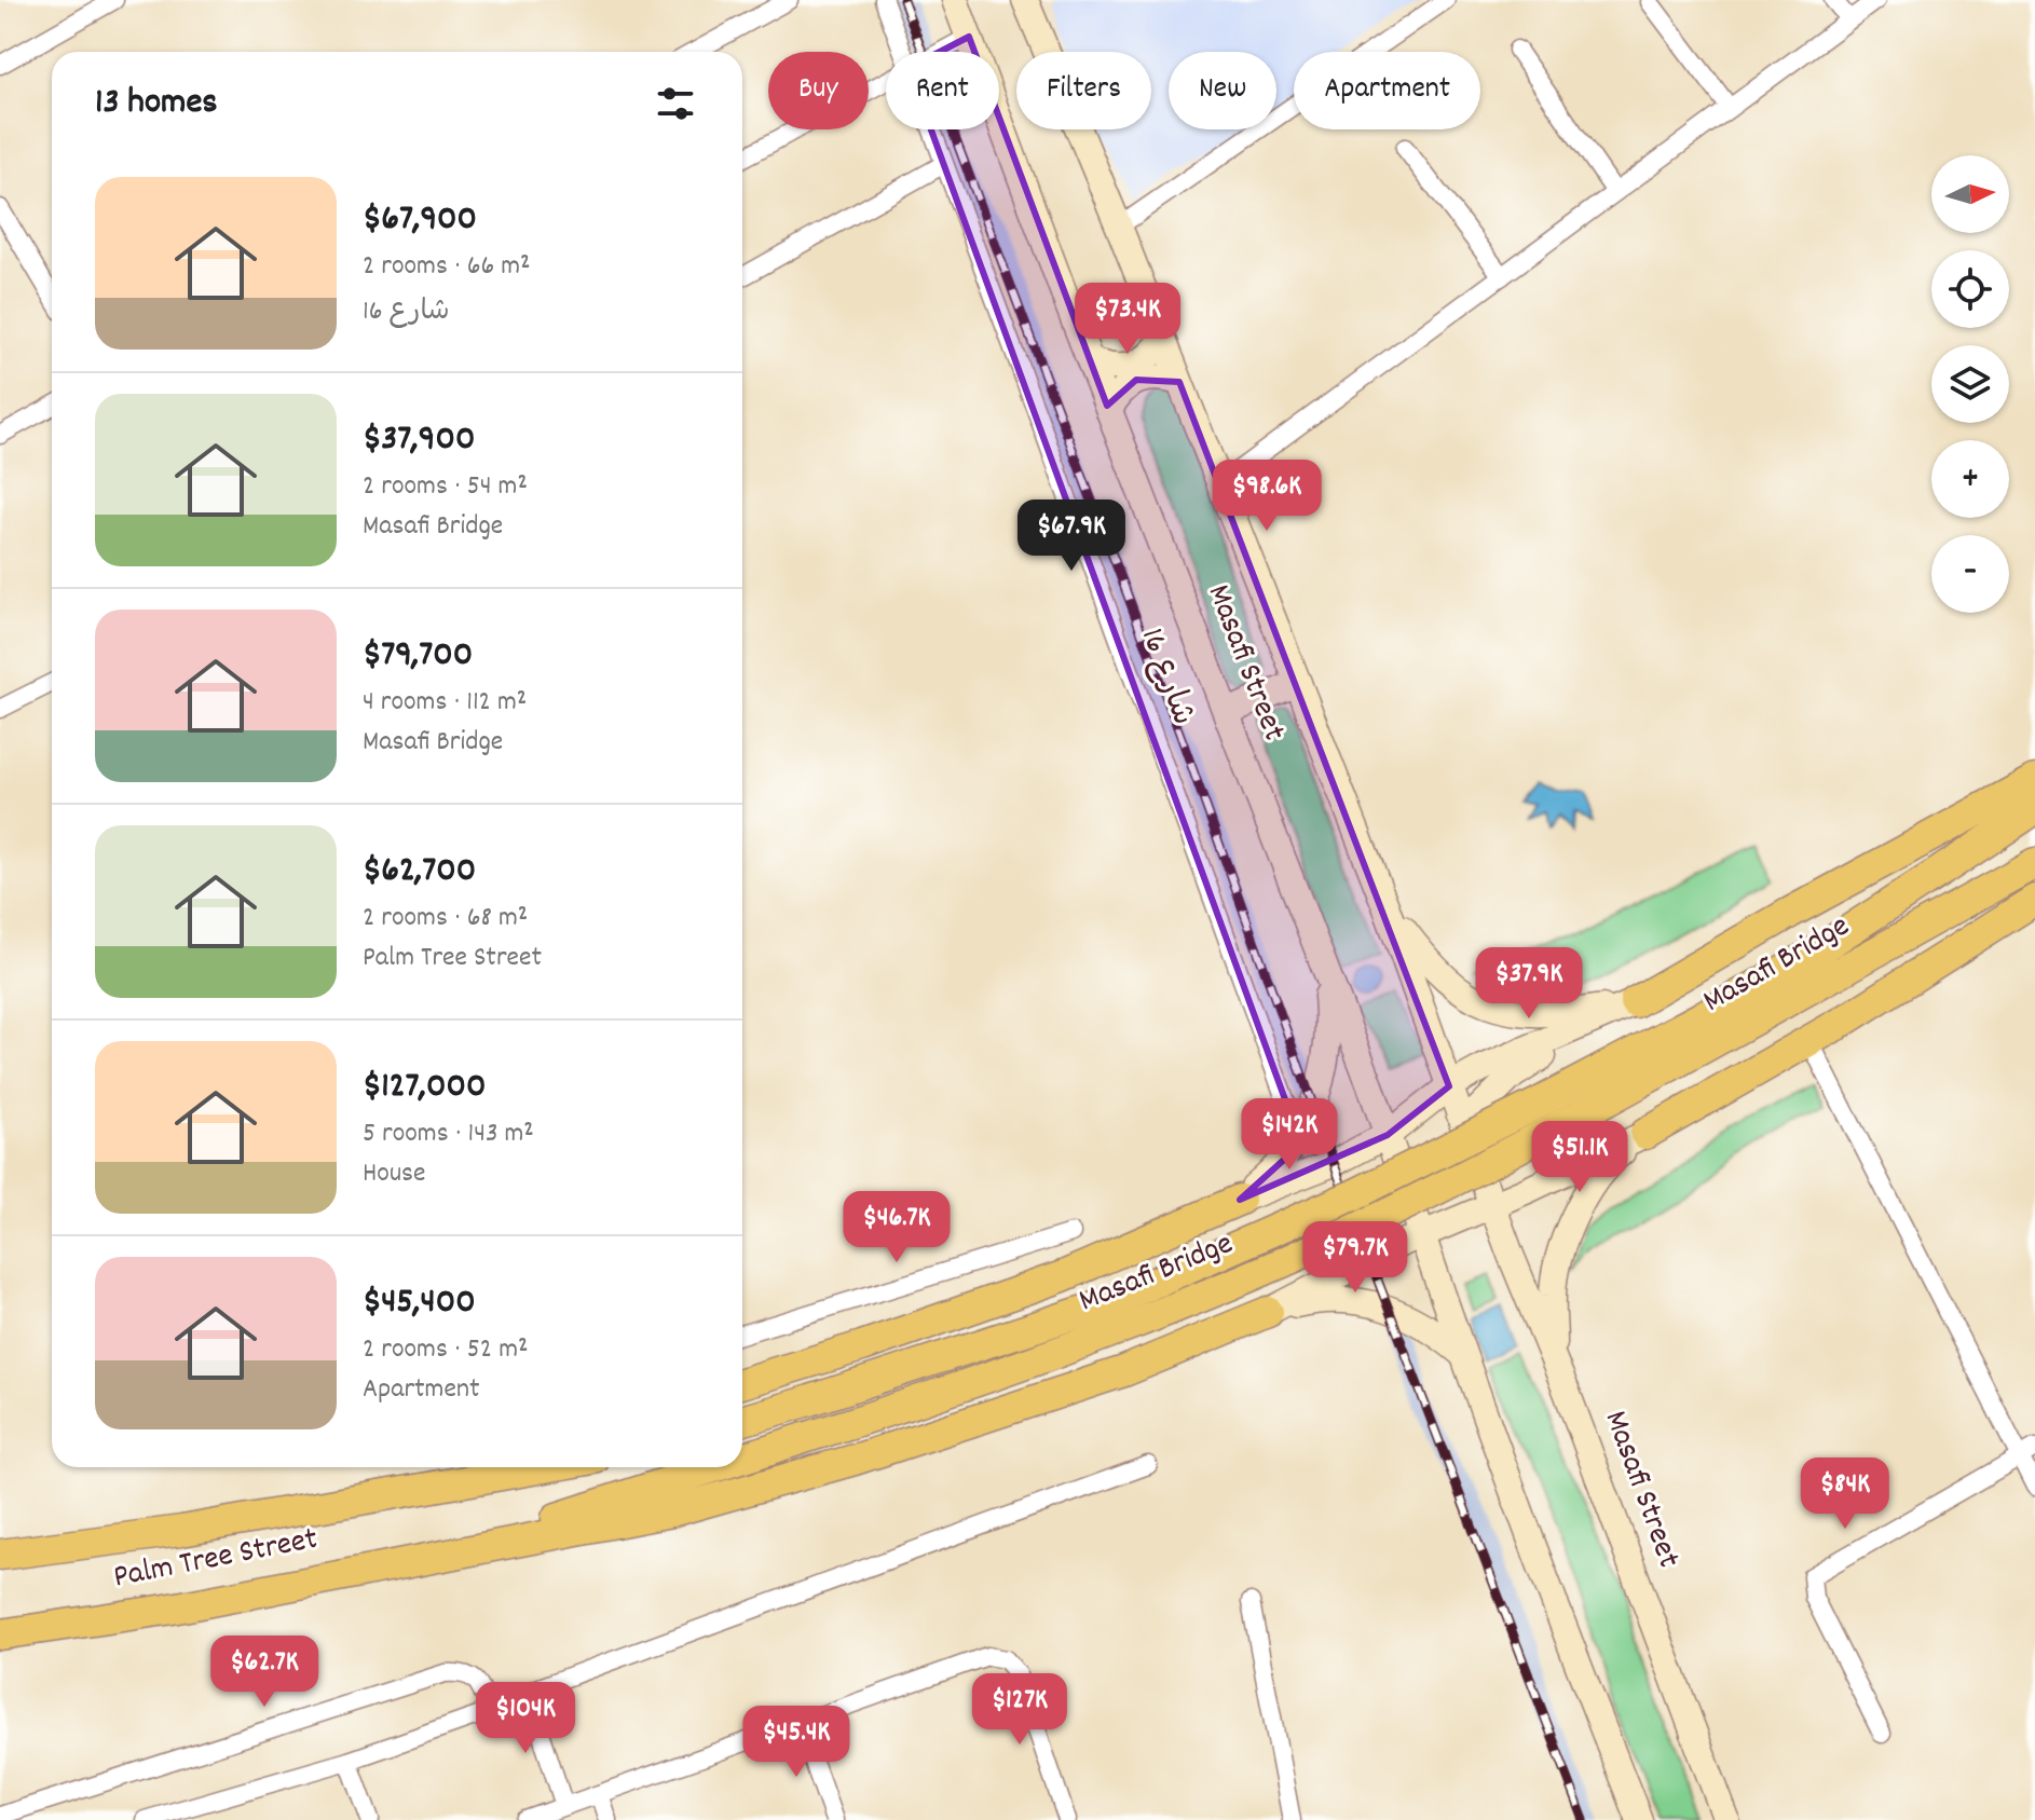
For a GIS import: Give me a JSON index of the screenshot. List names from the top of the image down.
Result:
{
  "streets": {
    "highway": ["Masafi Bridge", "Palm Tree Street"],
    "main road": ["Masafi Street"],
    "street": ["شارع 16"]
  },
  "crossings": [
    ["Masafi Bridge", "Palm Tree Street"]
  ],
  "north": "right",
  "page": {
    "chip": [
      "Buy",
      "Rent",
      "Filters",
      "New",
      "Apartment"
    ],
    "heading": "13 homes",
    "map_buttons": ["+", "−"],
    "list": [
      {
        "name": "$67,900",
        "note": "2 rooms · 66 m² · شارع 16"
      },
      {
        "name": "$37,900",
        "note": "2 rooms · 54 m² · Masafi Bridge"
      },
      {
        "name": "$79,700",
        "note": "4 rooms · 112 m² · Masafi Bridge"
      },
      {
        "name": "$62,700",
        "note": "2 rooms · 68 m² · Palm Tree Street"
      },
      {
        "name": "$127,000",
        "note": "5 rooms · 143 m² · House"
      },
      {
        "name": "$45,400",
        "note": "2 rooms · 52 m² · Apartment"
      }
    ],
    "price": [
      "$73.4K",
      "$98.6K",
      "$67.9K",
      "$37.9K",
      "$142K",
      "$51.1K",
      "$46.7K",
      "$79.7K",
      "$84K",
      "$62.7K",
      "$127K",
      "$104K",
      "$45.4K"
    ]
  }
}
